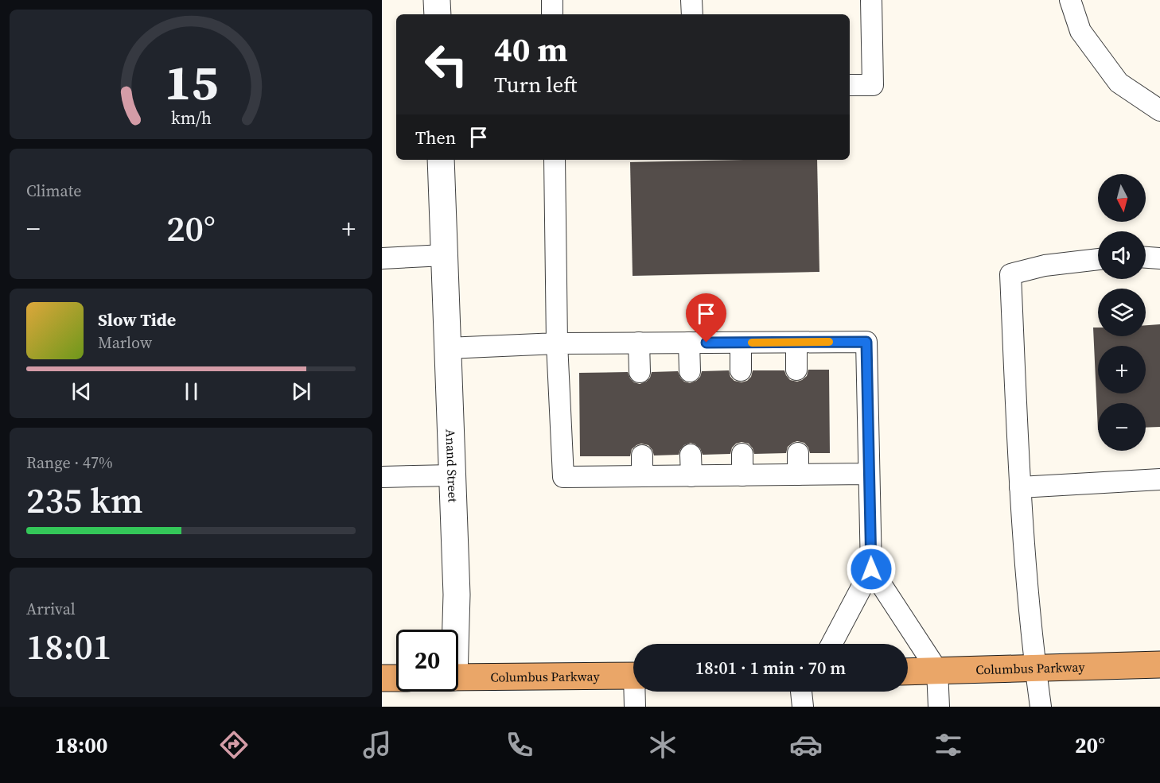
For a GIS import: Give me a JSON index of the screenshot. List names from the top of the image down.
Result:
{
  "streets": {
    "highway": ["Columbus Parkway"],
    "street": ["Anand Street"]
  },
  "north": "bottom",
  "page": {
    "turn": ["40 m", "Turn left"],
    "then": "Then",
    "tile": [
      "Climate",
      ["Range · 47%", "235 km"],
      ["Arrival", "18:01"]
    ],
    "map_buttons": ["+", "−"],
    "heat": ["−", "20°", "+"],
    "song": ["Slow Tide", "Marlow"],
    "limit": "20",
    "trip": "18:01 · 1 min · 70 m",
    "tabs": ["18:00", "20°"],
    "gauge": ["15", "km/h"]
  }
}
